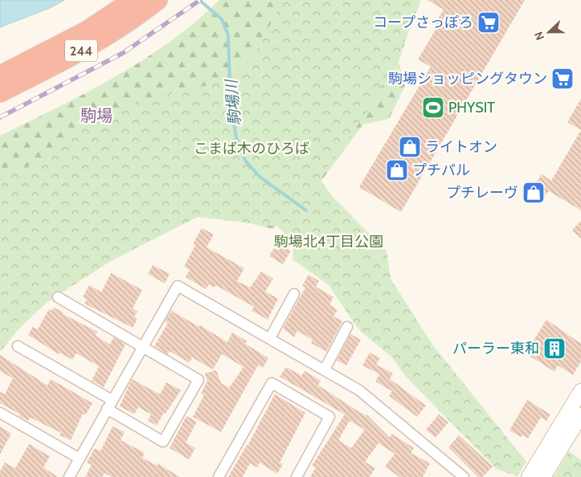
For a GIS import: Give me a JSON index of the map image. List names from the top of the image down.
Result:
{
  "streets": {
    "highway": ["244"]
  },
  "districts": ["駒場"],
  "water": ["駒場川"],
  "parks": ["こまば木のひろば", "駒場北4丁目公園"],
  "places": {
    "supermarket": ["コープさっぽろ", "駒場ショッピングタウン"],
    "sports": ["PHYSIT"],
    "shop": ["ライトオン", "プチパル", "プチレーヴ"],
    "building": ["パーラー東和"]
  },
  "north": "left"
}
